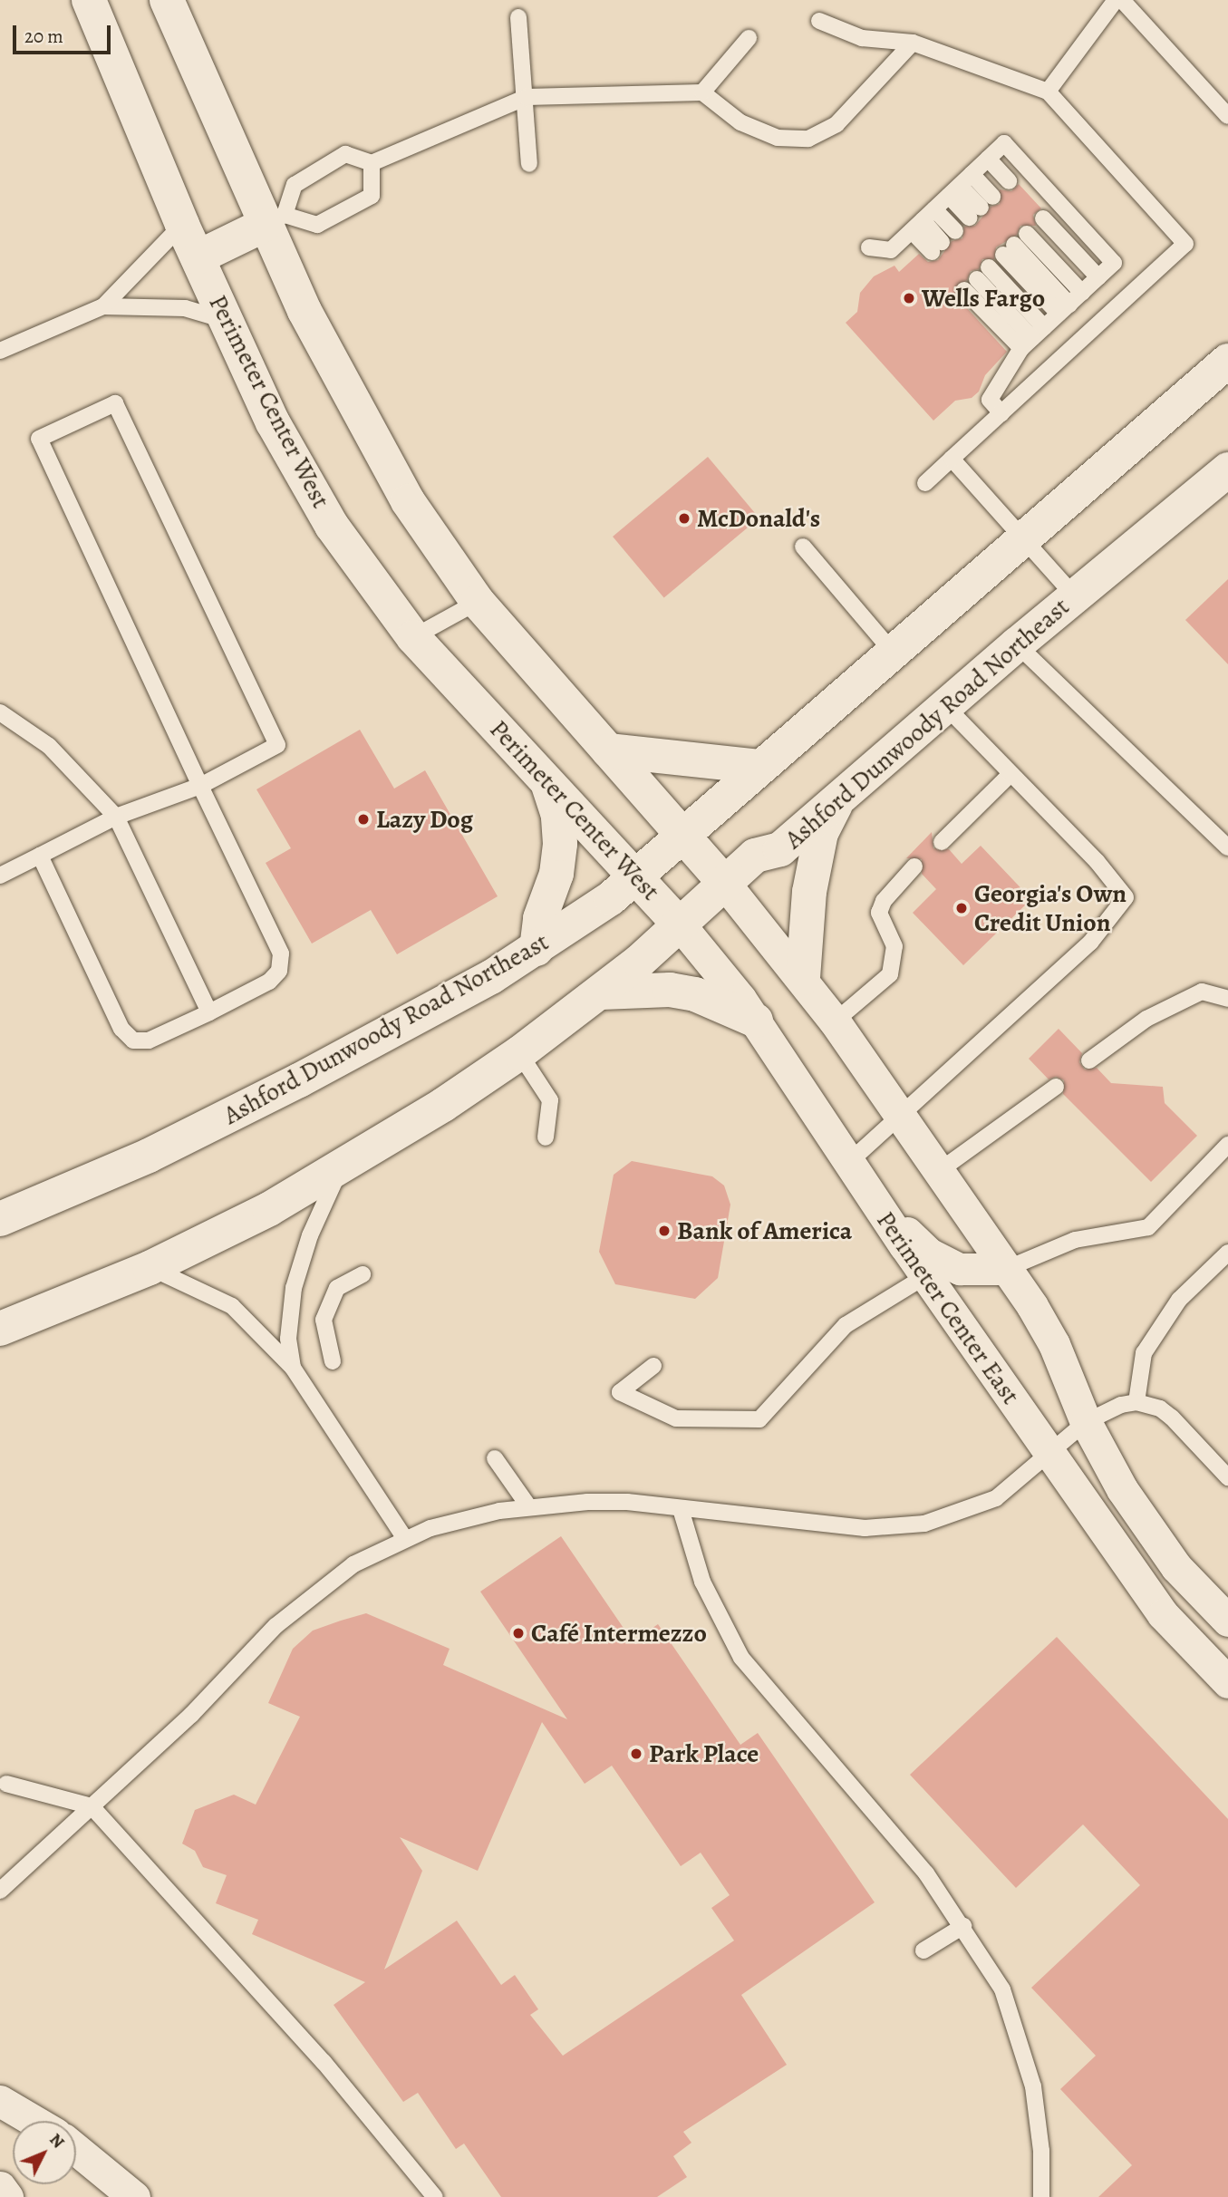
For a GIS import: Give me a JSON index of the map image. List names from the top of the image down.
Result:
{
  "streets": {
    "main road": ["Perimeter Center West", "Ashford Dunwoody Road Northeast"],
    "street": ["Perimeter Center East"]
  },
  "crossings": [
    ["Perimeter Center West", "Ashford Dunwoody Road Northeast"],
    ["Perimeter Center West", "Perimeter Center East"],
    ["Ashford Dunwoody Road Northeast", "Perimeter Center East"]
  ],
  "places": [
    "Wells Fargo",
    "McDonald's",
    "Lazy Dog",
    "Georgia's Own Credit Union",
    "Bank of America",
    "Café Intermezzo",
    "Park Place"
  ],
  "scale_bar": "20 m",
  "north": "top right"
}
